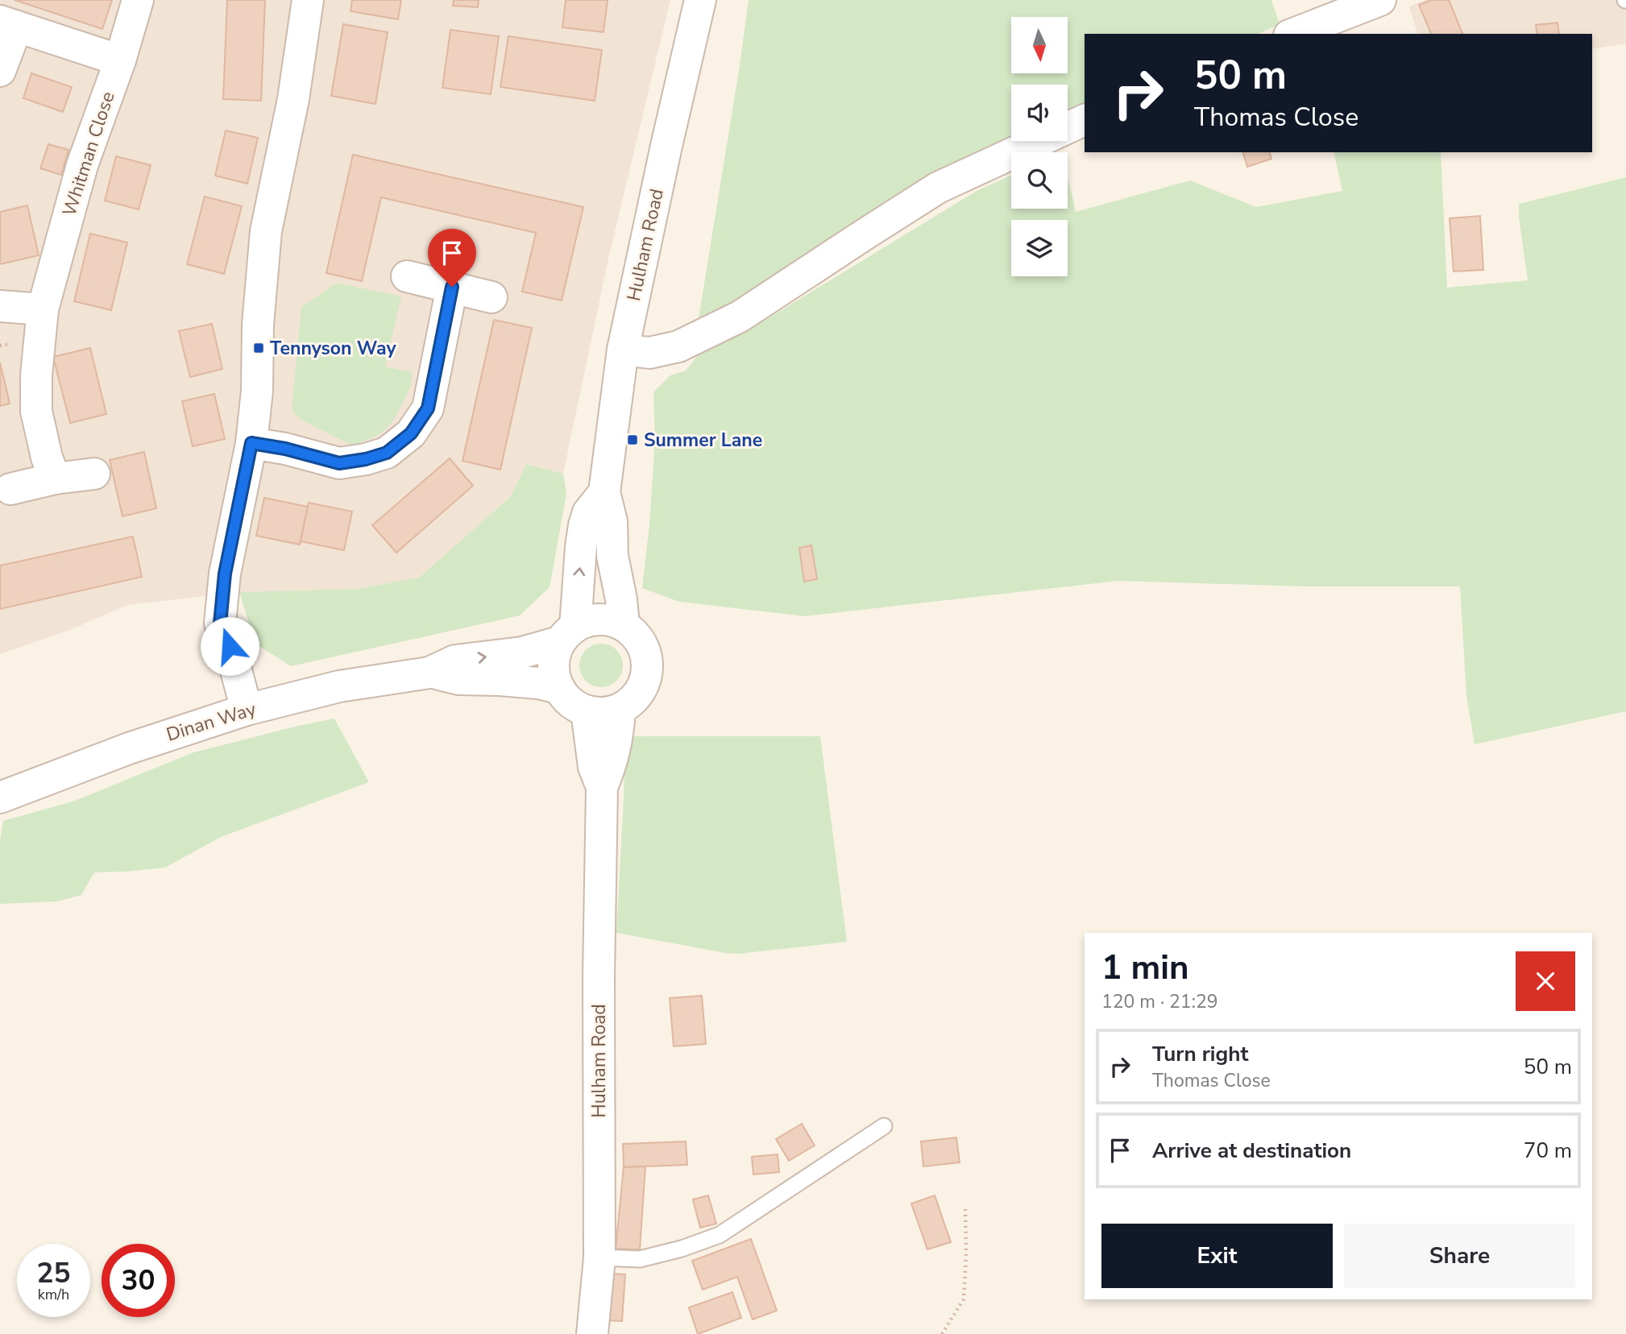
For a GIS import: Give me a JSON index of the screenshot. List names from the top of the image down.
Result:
{
  "streets": {
    "street": ["Whitman Close", "Hulham Road", "Dinan Way"]
  },
  "crossings": [
    ["Hulham Road", "Dinan Way"]
  ],
  "places": {
    "transit": ["Tennyson Way", "Summer Lane"]
  },
  "north": "bottom",
  "page": {
    "turn": ["50 m", "Thomas Close"],
    "heading": ["1 min", "120 m · 21:29"],
    "list": [
      {
        "name": "Turn right",
        "note": "Thomas Close",
        "value": "50 m"
      },
      {
        "name": "Arrive at destination",
        "value": "70 m"
      }
    ],
    "buttons": ["Exit", "Share"],
    "speed": "25 km/h",
    "limit": "30"
  }
}
